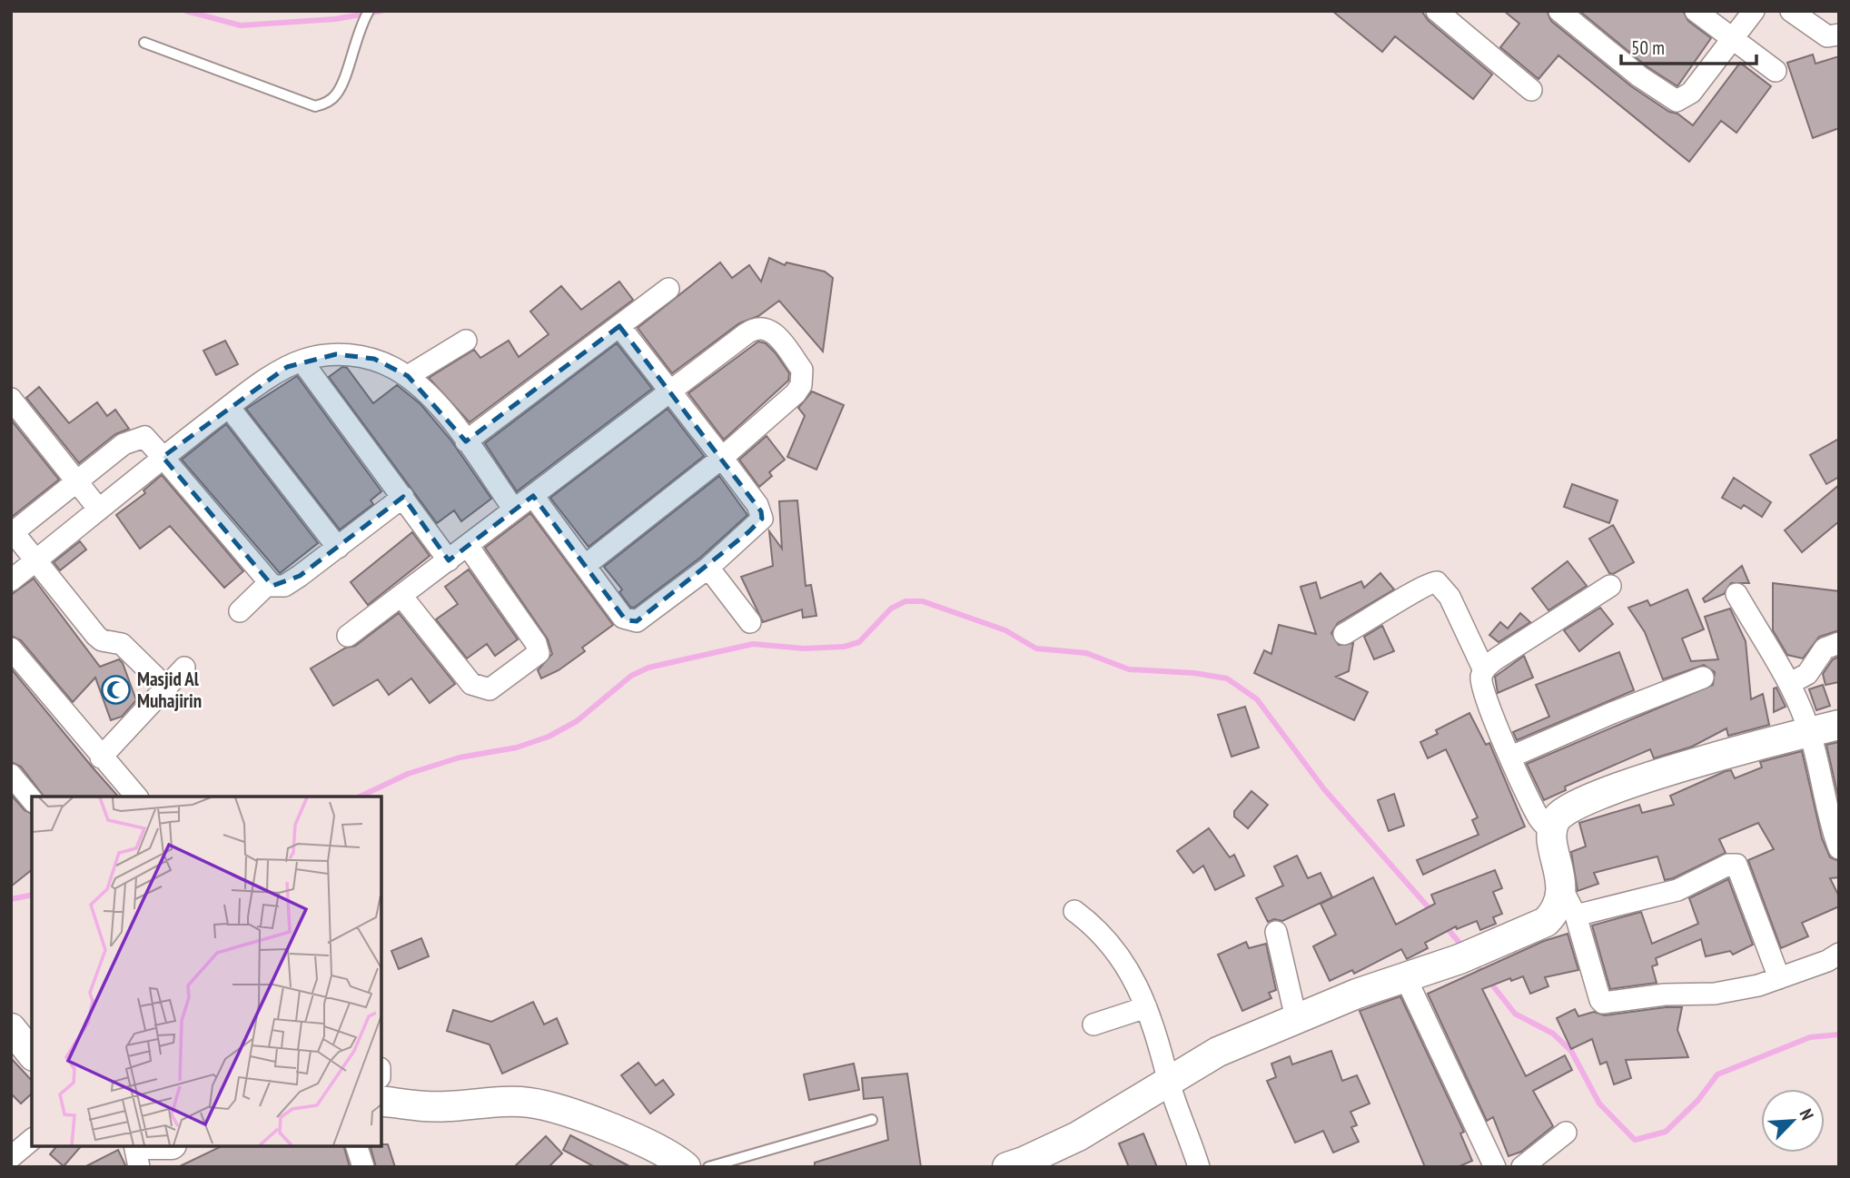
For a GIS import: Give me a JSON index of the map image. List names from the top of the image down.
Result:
{
  "places": {
    "mosque": ["Masjid Al Muhajirin"]
  },
  "scale_bar": "50 m",
  "north": "top right"
}
